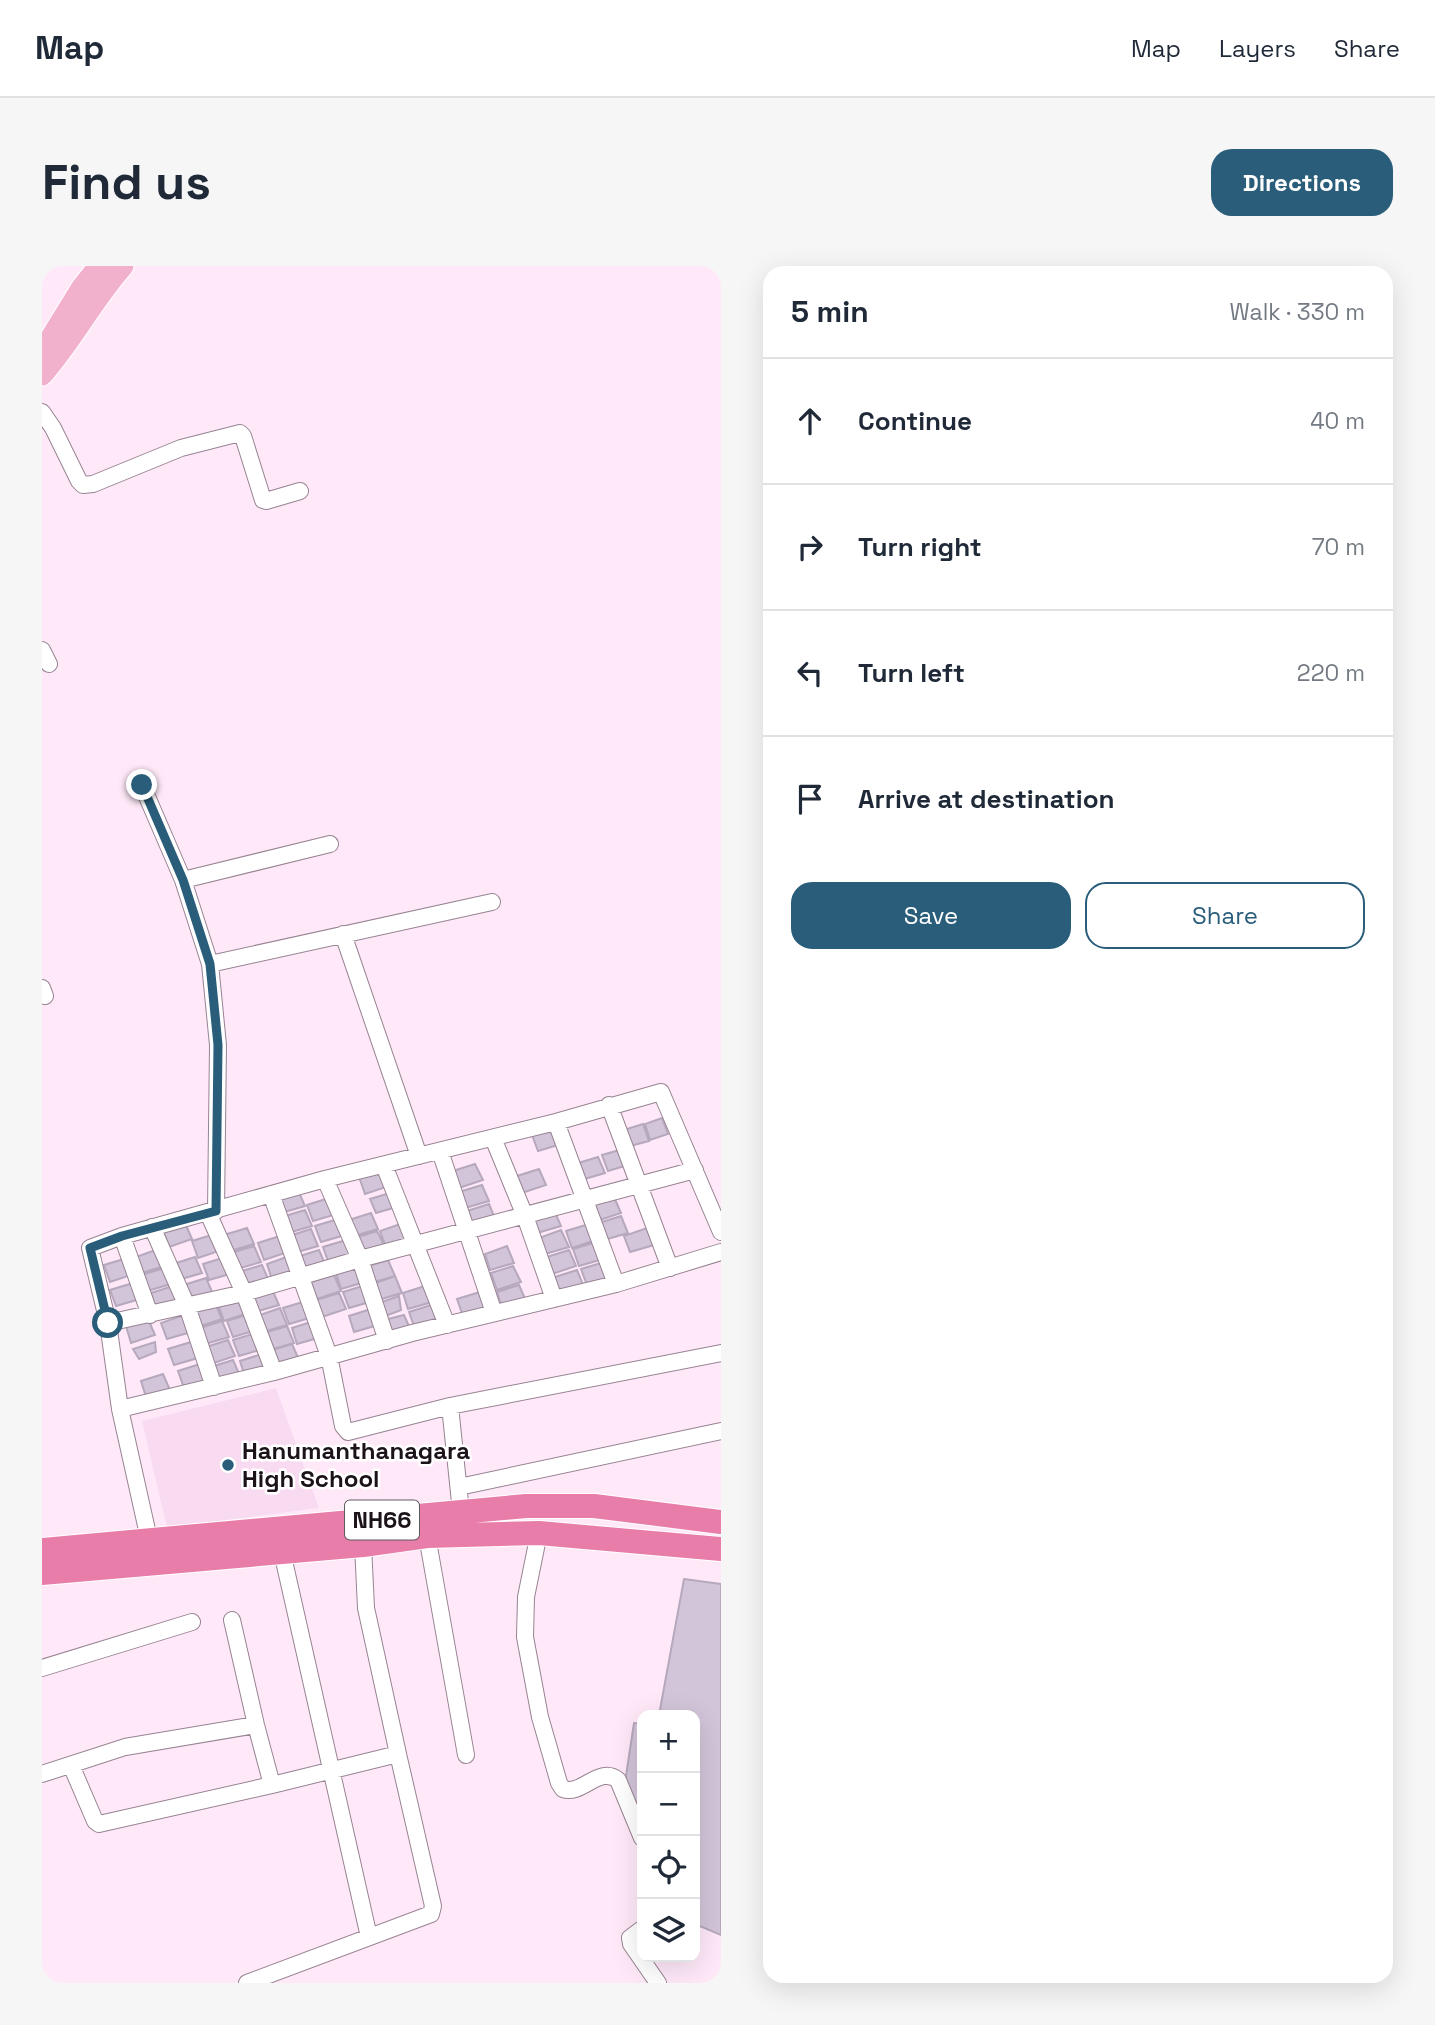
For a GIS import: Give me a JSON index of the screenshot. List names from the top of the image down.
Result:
{
  "streets": {
    "highway": ["NH66"]
  },
  "places": ["Hanumanthanagara High School"],
  "page": {
    "header": "Map",
    "nav": ["Map", "Layers", "Share"],
    "buttons": [
      "Directions",
      ["Save", "Share"]
    ],
    "title": "Find us",
    "heading": ["5 min", "Walk · 330 m"],
    "list": [
      ["Continue", "40 m"],
      ["Turn right", "70 m"],
      ["Turn left", "220 m"],
      "Arrive at destination"
    ],
    "map_buttons": ["+", "−"]
  }
}
